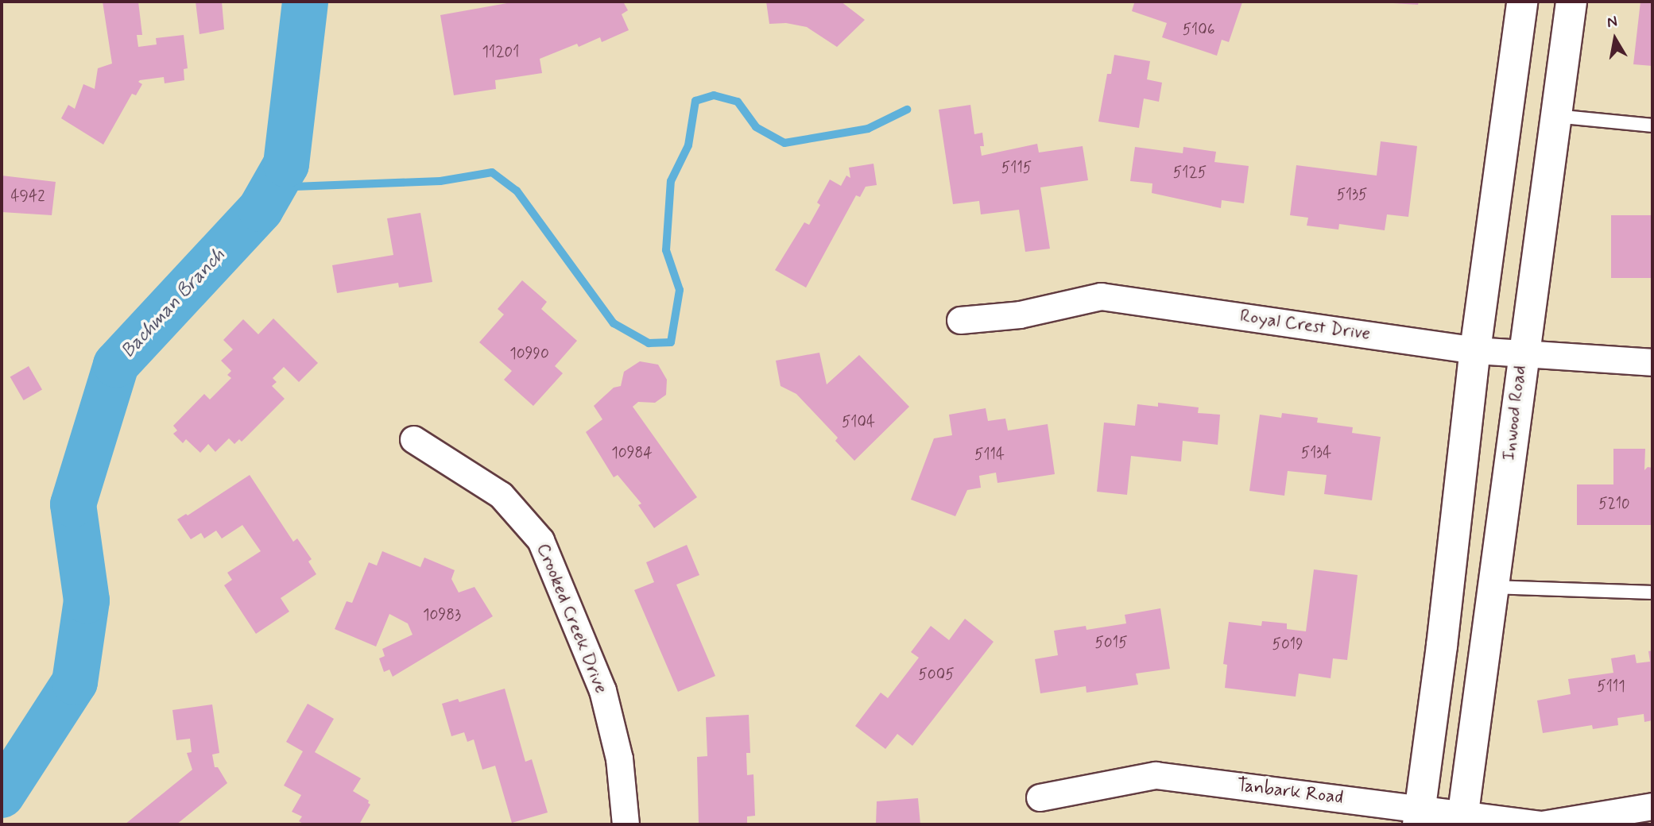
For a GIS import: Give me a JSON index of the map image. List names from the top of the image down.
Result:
{
  "streets": {
    "main road": ["Inwood Road"],
    "street": ["Royal Crest Drive", "Crooked Creek Drive", "Tanbark Road"]
  },
  "crossings": [
    ["Royal Crest Drive", "Inwood Road"],
    ["Inwood Road", "Tanbark Road"]
  ],
  "water": ["Bachman Branch"],
  "house_numbers": [
    "5106",
    "11201",
    "5115",
    "5125",
    "5135",
    "4942",
    "10990",
    "5104",
    "10984",
    "5134",
    "5114",
    "5210",
    "10983",
    "5015",
    "5019",
    "5005",
    "5111"
  ],
  "north": "top"
}
